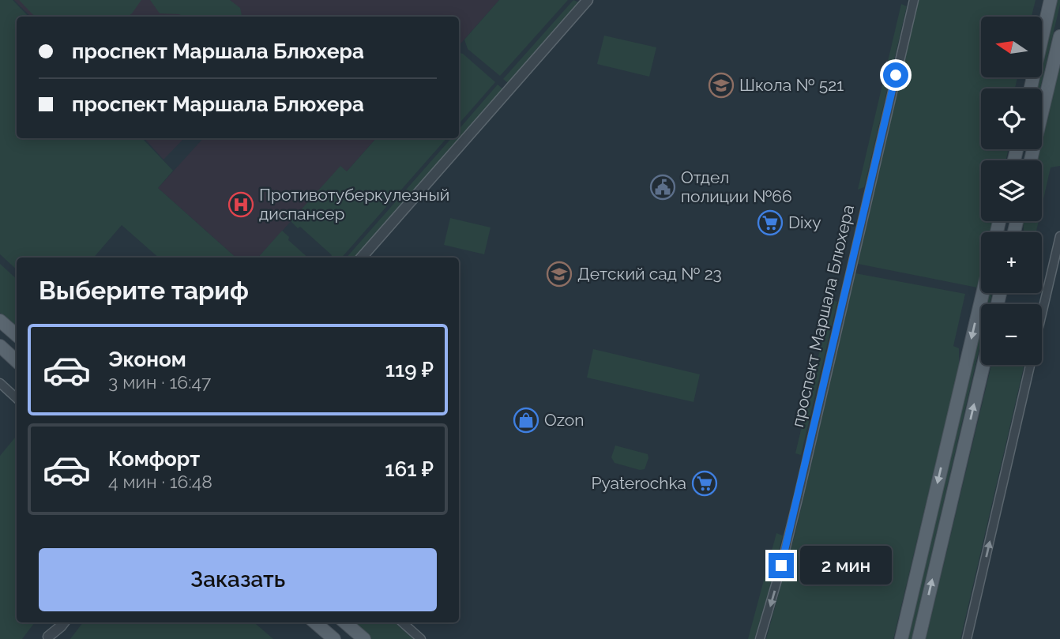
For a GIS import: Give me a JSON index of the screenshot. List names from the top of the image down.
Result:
{
  "streets": {
    "street": ["проспект Маршала Блюхера"]
  },
  "one_way": ["проспект Маршала Блюхера"],
  "places": {
    "school or university": ["Школа № 521", "Детский сад № 23"],
    "public building": ["Отдел полиции №66"],
    "hospital": ["Противотуберкулезный диспансер"],
    "supermarket": ["Dixy", "Pyaterochka"],
    "shop": ["Ozon"]
  },
  "north": "left",
  "page": {
    "map_buttons": ["+", "−"],
    "banner": ["проспект Маршала Блюхера", "проспект Маршала Блюхера"],
    "heading": "Выберите тариф",
    "list": [
      {
        "name": "Эконом",
        "note": "3 мин · 16:47",
        "value": "119 ₽"
      },
      {
        "name": "Комфорт",
        "note": "4 мин · 16:48",
        "value": "161 ₽"
      }
    ],
    "buttons": "Заказать",
    "bubble": "2 мин"
  }
}
